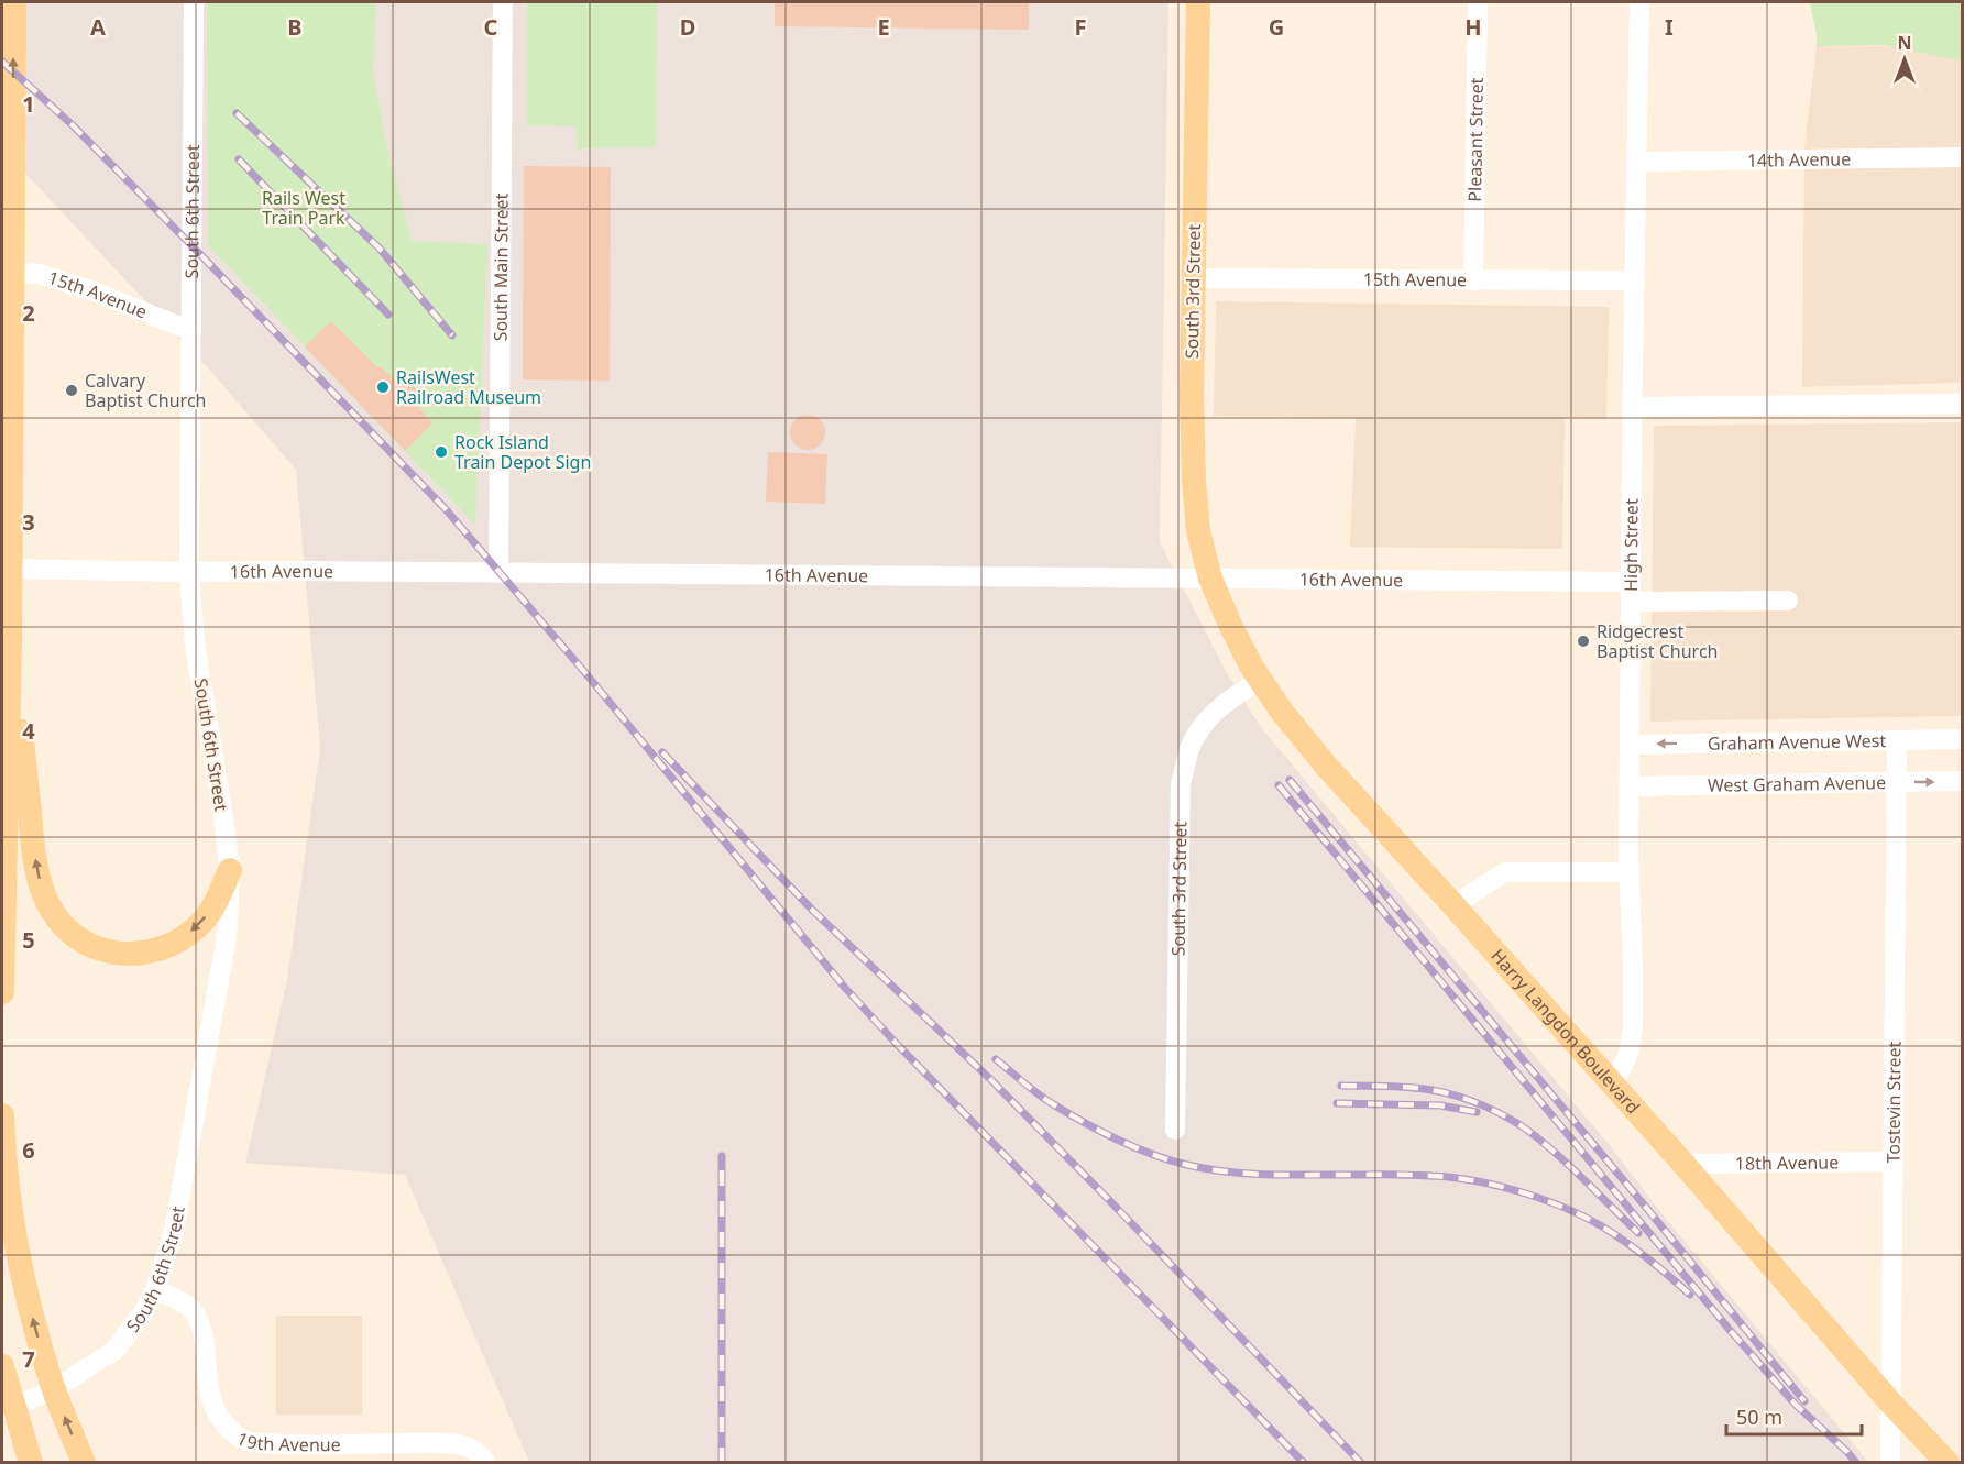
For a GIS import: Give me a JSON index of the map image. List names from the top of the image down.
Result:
{
  "streets": {
    "main road": ["South 3rd Street", "Harry Langdon Boulevard"],
    "street": [
      "Pleasant Street",
      "14th Avenue",
      "South 6th Street",
      "South Main Street",
      "15th Avenue",
      "High Street",
      "16th Avenue",
      "Graham Avenue West",
      "West Graham Avenue",
      "Tostevin Street",
      "18th Avenue",
      "19th Avenue"
    ]
  },
  "crossings": [
    ["Pleasant Street", "15th Avenue"],
    ["14th Avenue", "High Street"],
    ["South 6th Street", "15th Avenue"],
    ["South 6th Street", "16th Avenue"],
    ["South 6th Street", "19th Avenue"],
    ["South Main Street", "16th Avenue"],
    ["15th Avenue", "South 3rd Street"],
    ["15th Avenue", "High Street"],
    ["South 3rd Street", "16th Avenue"],
    ["South 3rd Street", "Harry Langdon Boulevard"],
    ["High Street", "16th Avenue"],
    ["High Street", "Graham Avenue West"],
    ["High Street", "West Graham Avenue"],
    ["High Street", "Harry Langdon Boulevard"],
    ["16th Avenue", "Harry Langdon Boulevard"],
    ["Graham Avenue West", "Tostevin Street"],
    ["West Graham Avenue", "Tostevin Street"],
    ["Harry Langdon Boulevard", "Tostevin Street"],
    ["Harry Langdon Boulevard", "18th Avenue"],
    ["Tostevin Street", "18th Avenue"]
  ],
  "one_way": ["Graham Avenue West"],
  "parks": ["Rails West Train Park"],
  "places": [
    "RailsWest Railroad Museum",
    "Calvary Baptist Church",
    "Rock Island Train Depot Sign",
    "Ridgecrest Baptist Church"
  ],
  "scale_bar": "50 m",
  "north": "top",
  "grid": {
    "columns": [
      "A",
      "B",
      "C",
      "D",
      "E",
      "F",
      "G",
      "H",
      "I"
    ],
    "rows": [
      "1",
      "2",
      "3",
      "4",
      "5",
      "6",
      "7"
    ]
  }
}
